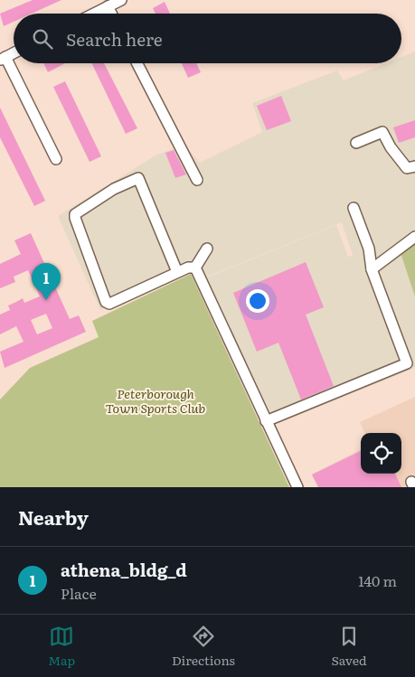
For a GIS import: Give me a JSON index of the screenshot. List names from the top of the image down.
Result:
{
  "parks": ["Peterborough Town Sports Club"],
  "page": {
    "search": "Search here",
    "pins": "1",
    "heading": "Nearby",
    "list": [
      {
        "mark": "1",
        "name": "athena_bldg_d",
        "note": "Place",
        "value": "140 m"
      }
    ],
    "nav": ["Map", "Directions", "Saved"]
  }
}
